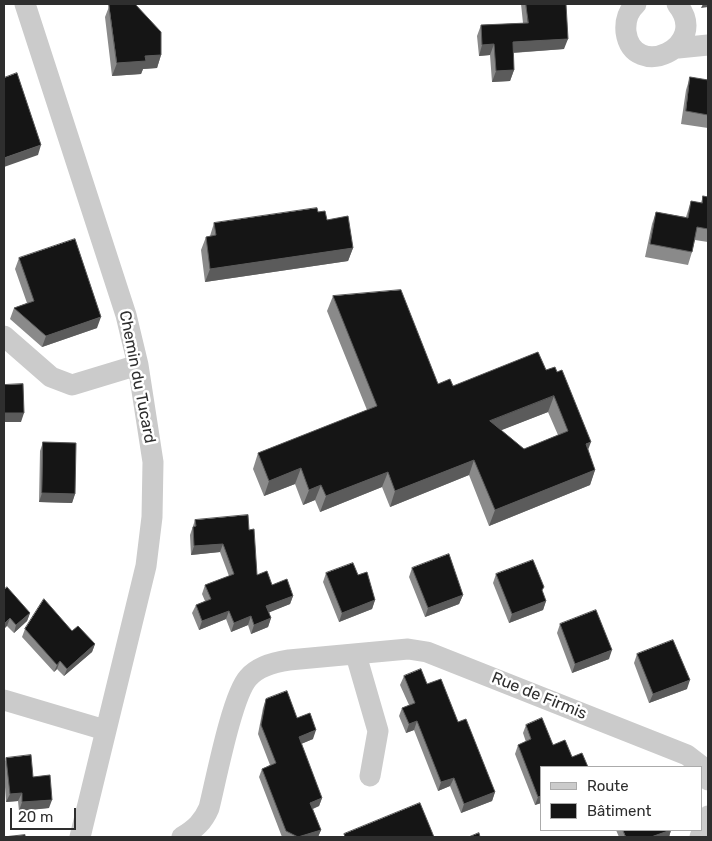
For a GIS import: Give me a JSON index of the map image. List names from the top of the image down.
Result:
{
  "streets": {
    "street": ["Chemin du Tucard", "Rue de Firmis"]
  },
  "legend": ["Route", "Bâtiment"],
  "scale_bar": "20 m"
}
